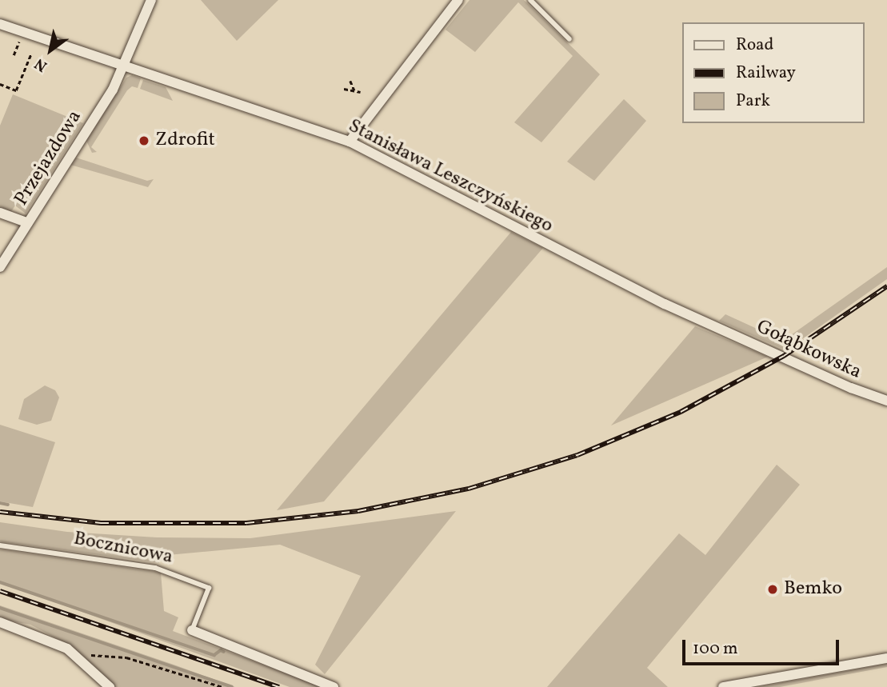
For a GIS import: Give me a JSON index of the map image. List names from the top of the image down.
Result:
{
  "streets": {
    "street": [
      "Przejazdowa",
      "Stanisława Leszczyńskiego",
      "Gołąbkowska",
      "Bocznicowa"
    ]
  },
  "crossings": [
    ["Przejazdowa", "Stanisława Leszczyńskiego"],
    ["Stanisława Leszczyńskiego", "Gołąbkowska"]
  ],
  "places": ["Zdrofit", "Bemko"],
  "legend": ["Road", "Railway", "Park"],
  "scale_bar": "100 m",
  "north": "bottom left"
}
